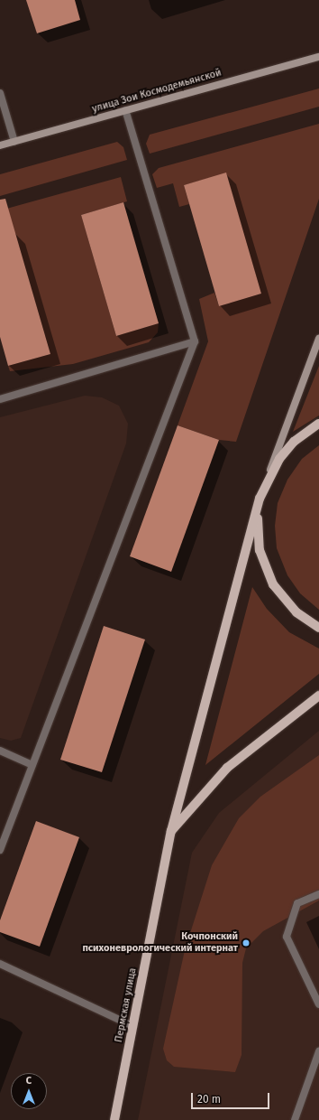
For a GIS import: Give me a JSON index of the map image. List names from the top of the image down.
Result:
{
  "streets": {
    "main road": ["Пермская улица"],
    "street": ["улица Зои Космодемьянской"]
  },
  "places": ["Кочпонский психоневрологический интернат"],
  "scale_bar": "20 m",
  "north": "top"
}
